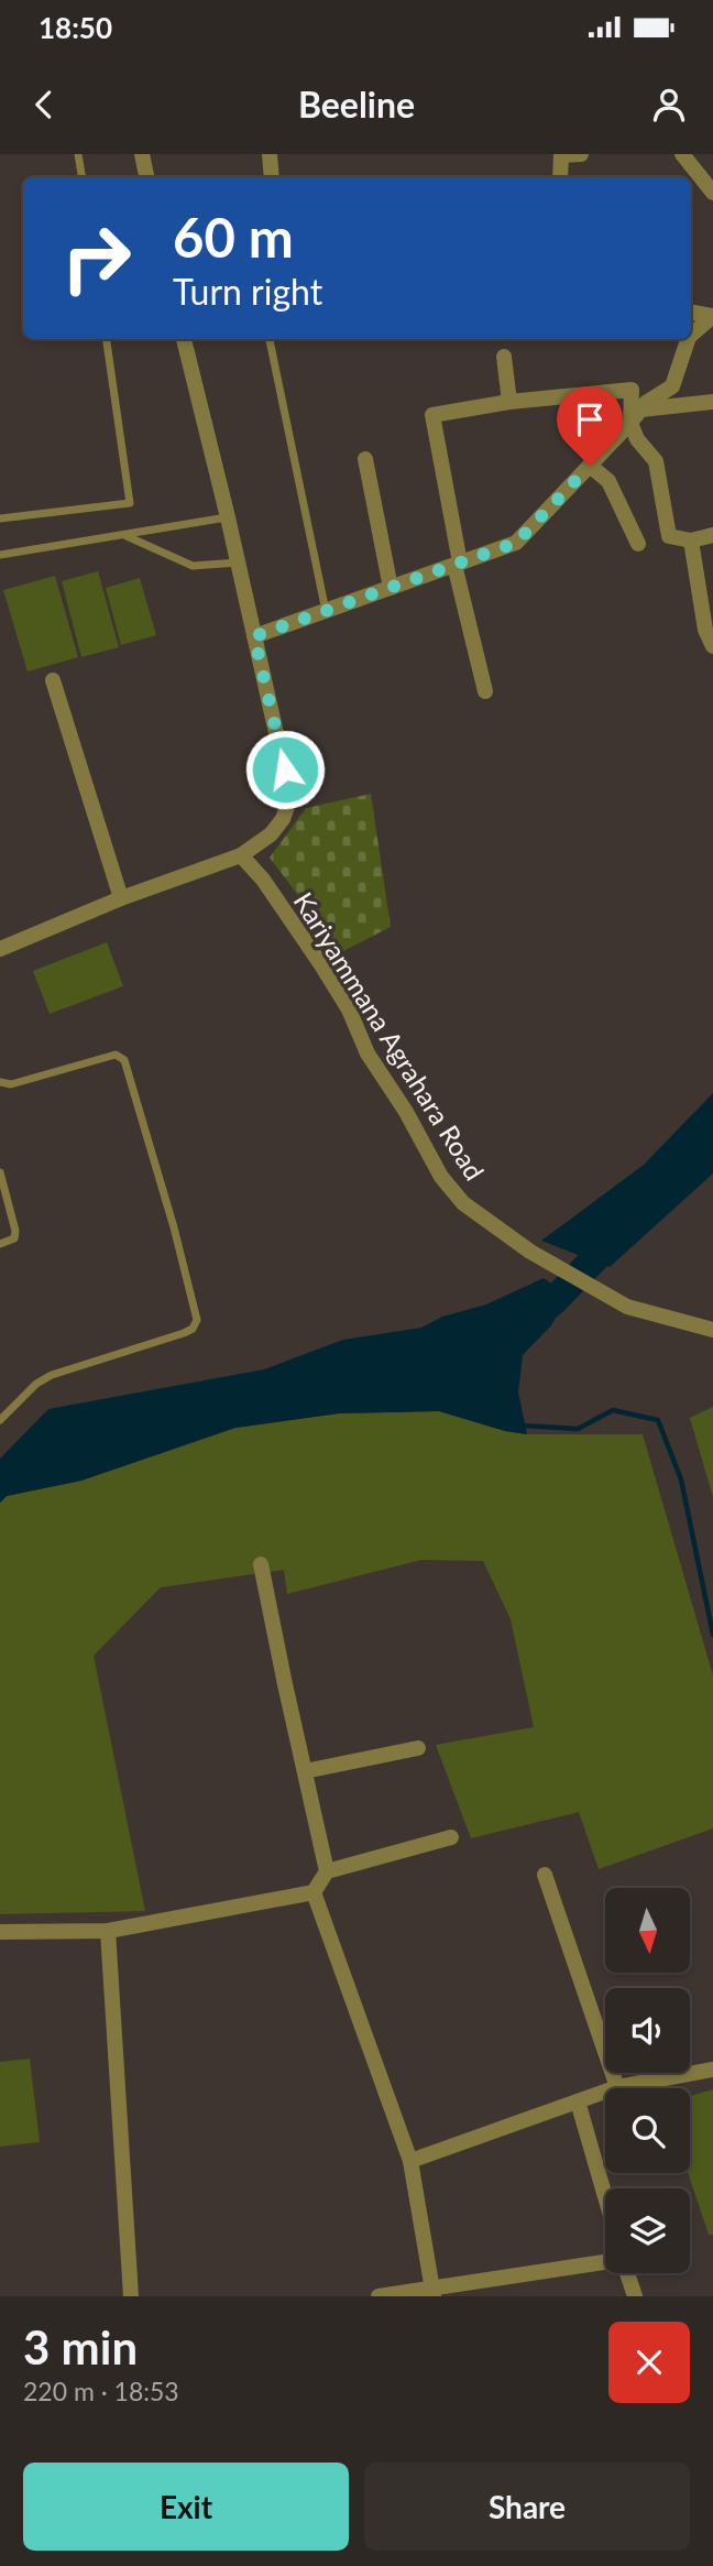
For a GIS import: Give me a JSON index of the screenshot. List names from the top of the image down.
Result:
{
  "streets": {
    "street": ["Kariyammana Agrahara Road"]
  },
  "north": "bottom",
  "page": {
    "status": "18:50",
    "header": "Beeline",
    "turn": ["60 m", "Turn right"],
    "heading": ["3 min", "220 m · 18:53"],
    "buttons": ["Exit", "Share"]
  }
}
